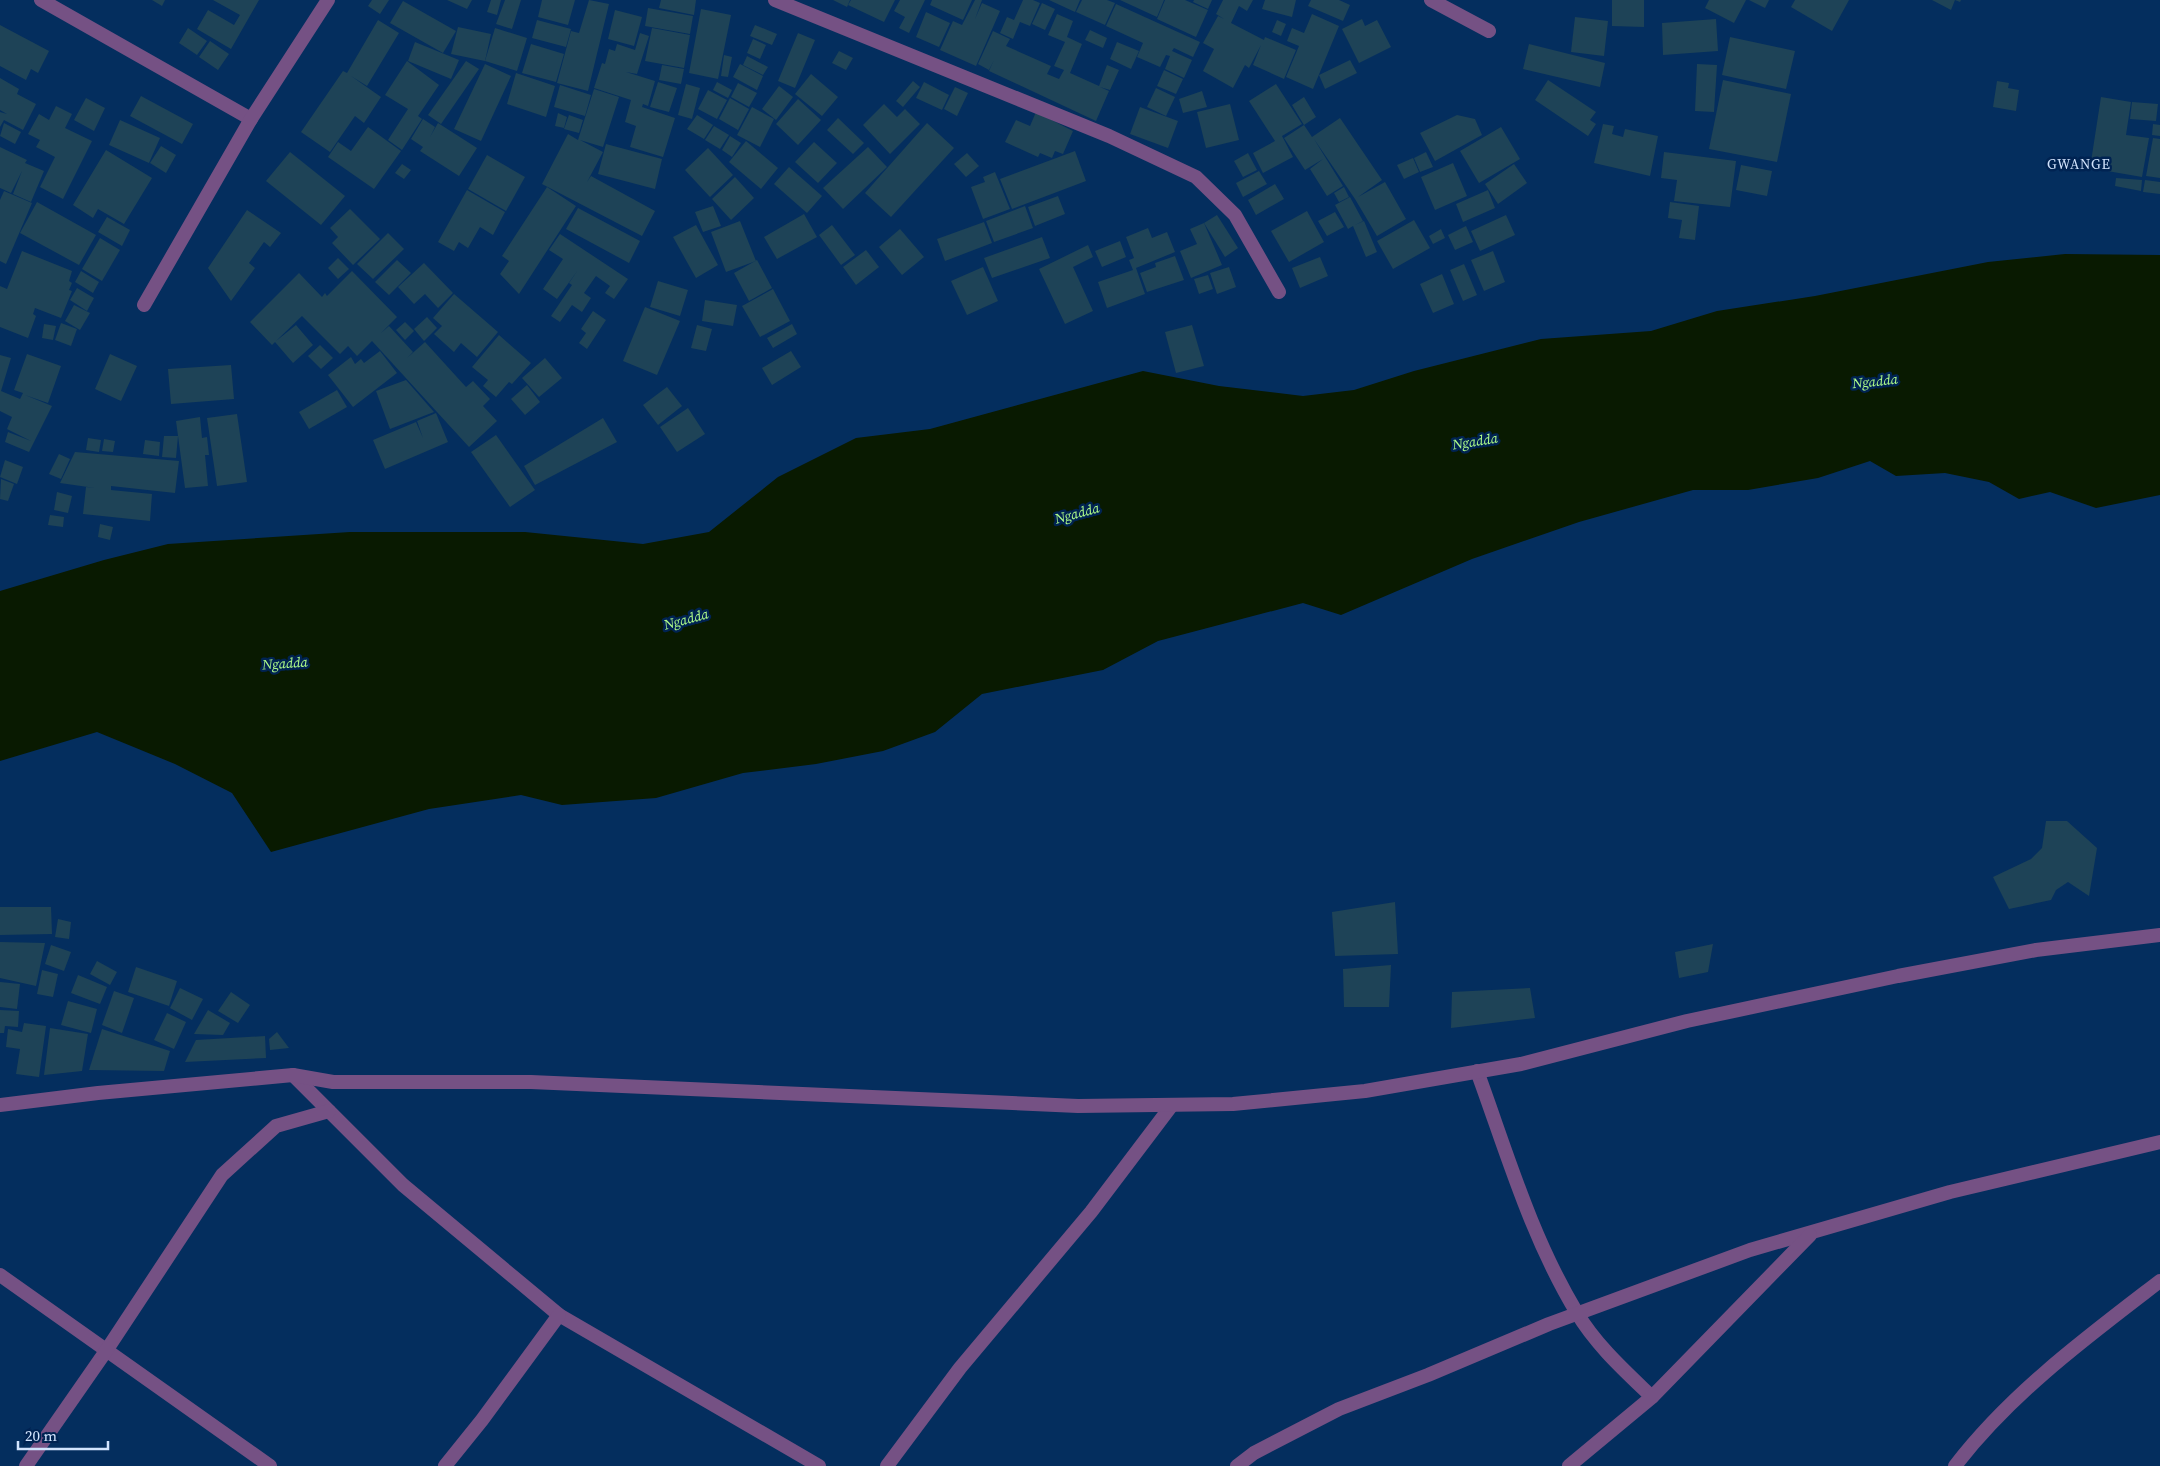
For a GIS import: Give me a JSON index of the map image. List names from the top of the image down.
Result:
{
  "districts": ["GWANGE"],
  "water": ["Ngadda"],
  "scale_bar": "20 m"
}
